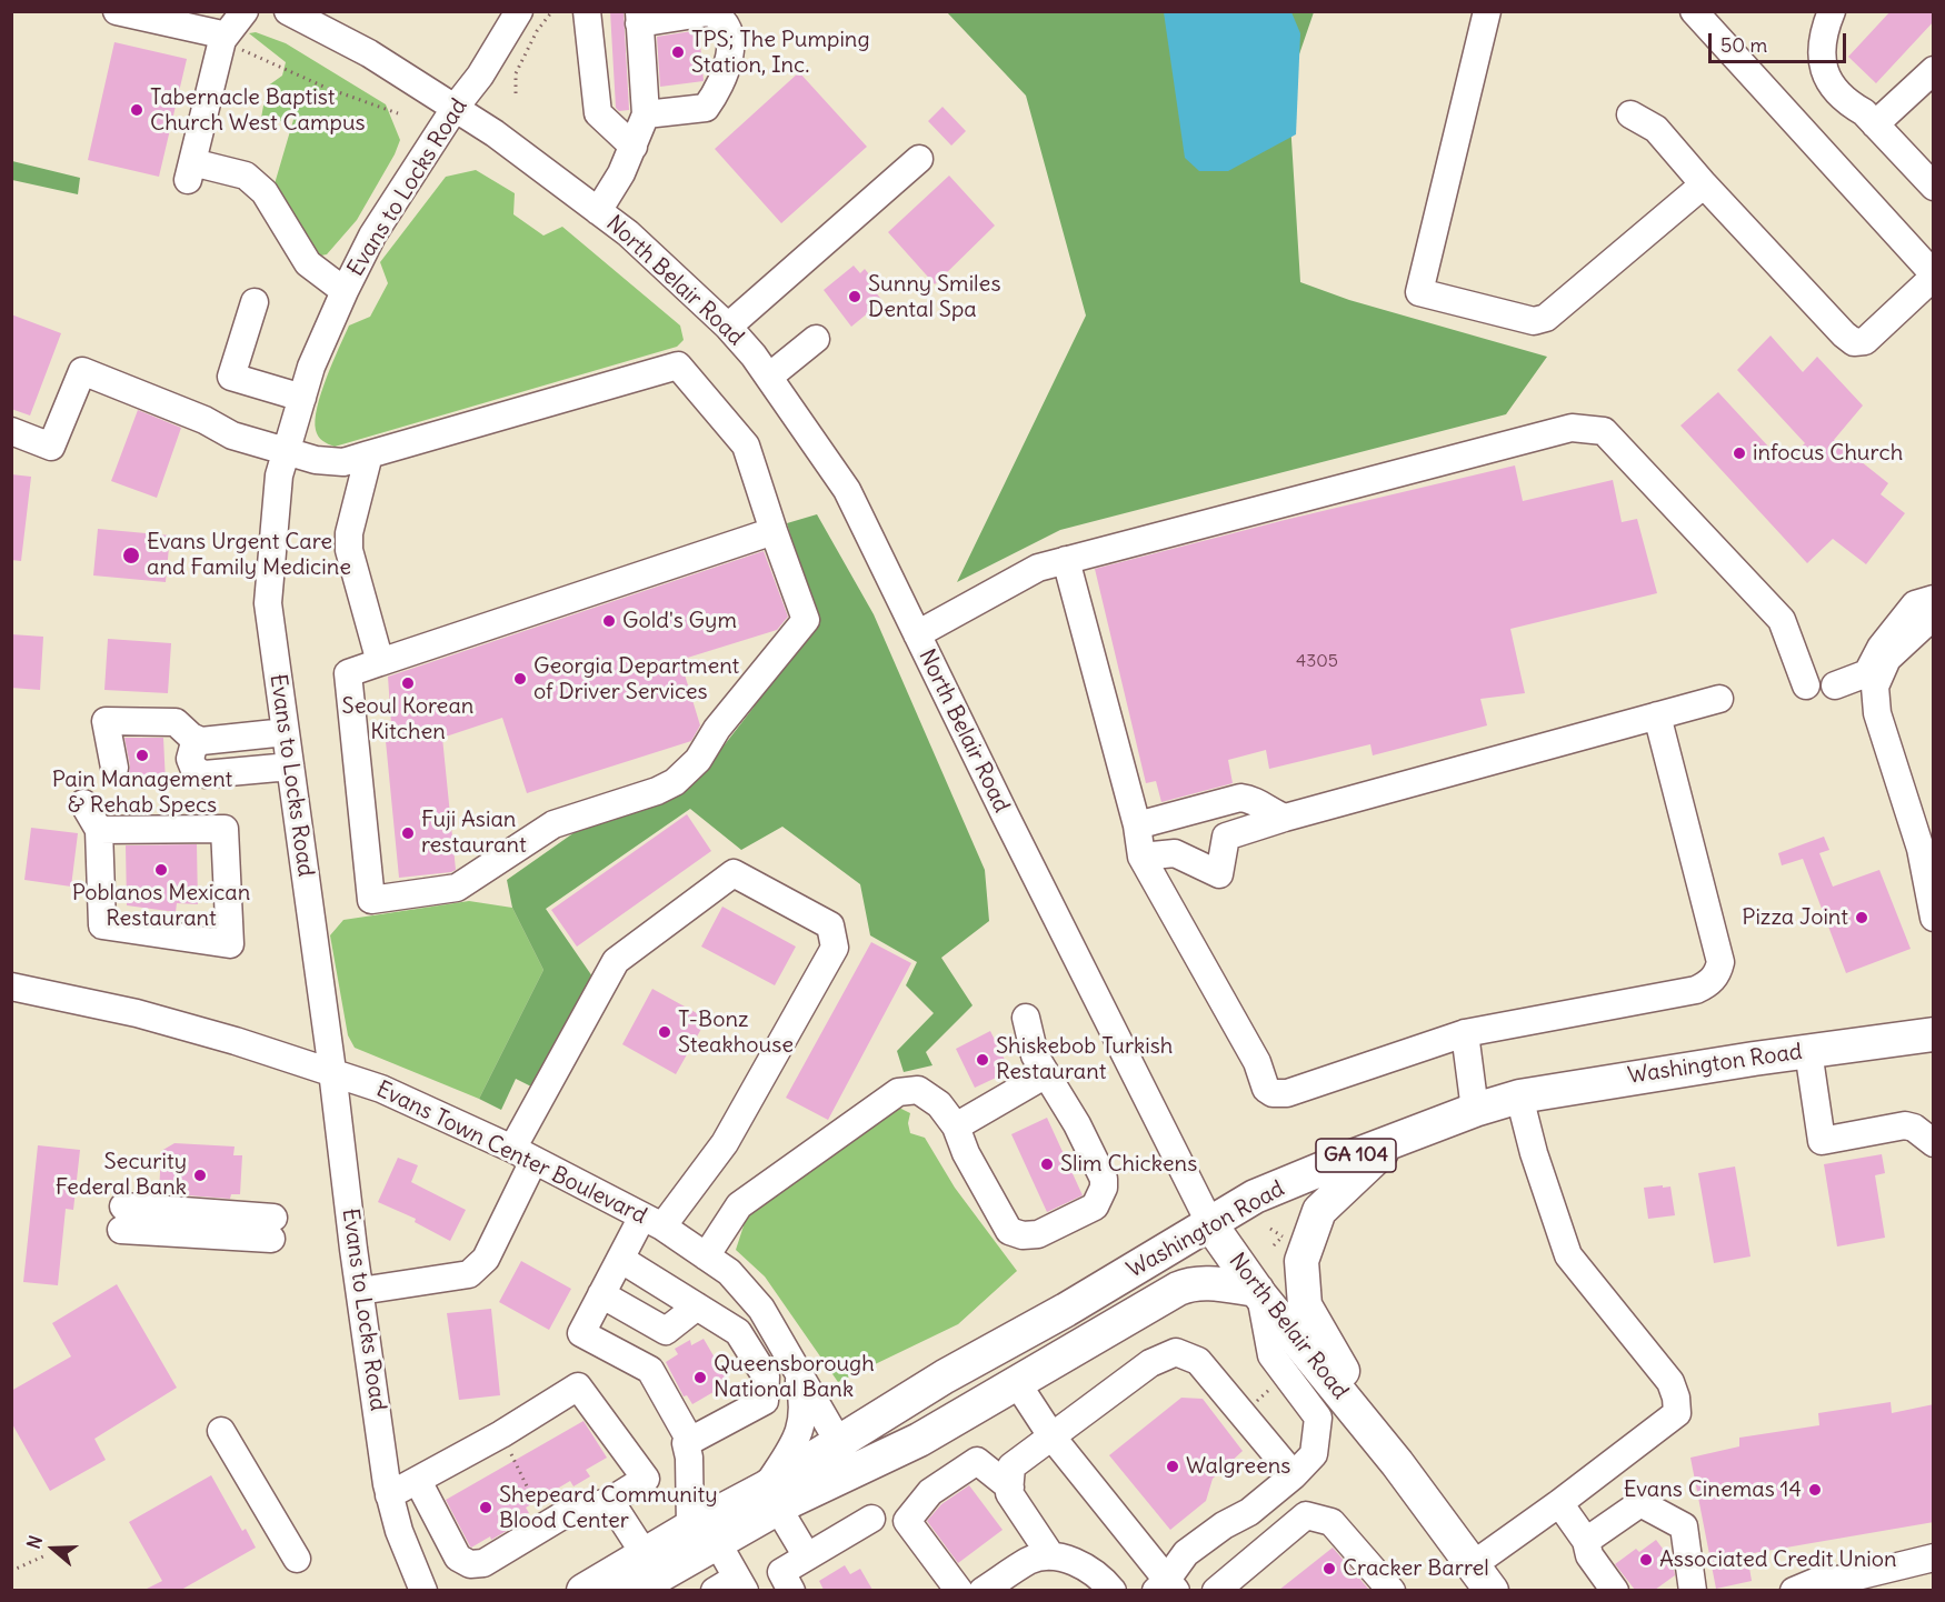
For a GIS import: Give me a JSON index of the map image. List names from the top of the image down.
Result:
{
  "streets": {
    "main road": ["North Belair Road", "Washington Road", "GA 104"],
    "street": ["Evans to Locks Road", "Evans Town Center Boulevard"]
  },
  "crossings": [
    ["Evans to Locks Road", "North Belair Road"],
    ["Evans to Locks Road", "Evans Town Center Boulevard"],
    ["North Belair Road", "Washington Road"],
    ["Washington Road", "Evans Town Center Boulevard"]
  ],
  "places": [
    "TPS; The Pumping Station, Inc.",
    "Tabernacle Baptist Church West Campus",
    "Sunny Smiles Dental Spa",
    "infocus Church",
    "Evans Urgent Care and Family Medicine",
    "Gold's Gym",
    "Georgia Department of Driver Services",
    "Seoul Korean Kitchen",
    "Pain Management & Rehab Specs",
    "Fuji Asian restaurant",
    "Poblanos Mexican Restaurant",
    "Pizza Joint",
    "T-Bonz Steakhouse",
    "Shiskebob Turkish Restaurant",
    "Slim Chickens",
    "Security Federal Bank",
    "Queensborough National Bank",
    "Walgreens",
    "Evans Cinemas 14",
    "Shepeard Community Blood Center",
    "Associated Credit Union",
    "Cracker Barrel"
  ],
  "house_numbers": ["4305"],
  "scale_bar": "50 m",
  "north": "left"
}
